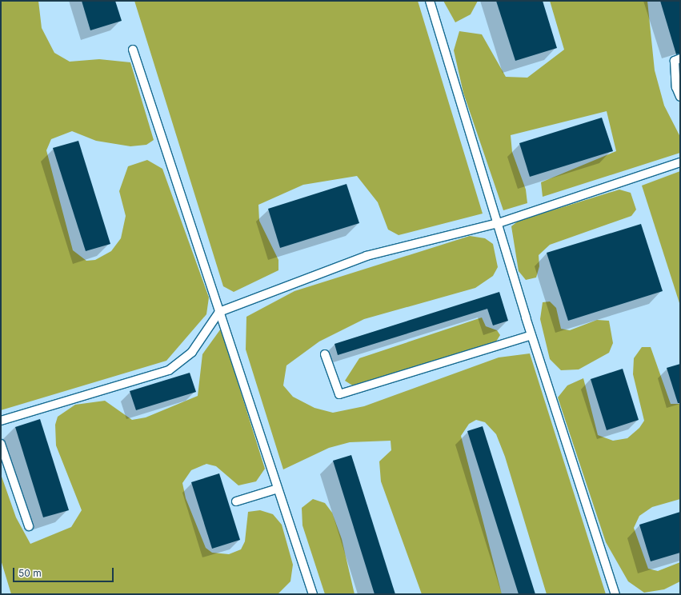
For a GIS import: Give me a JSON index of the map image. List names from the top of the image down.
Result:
{
  "scale_bar": "50 m"
}
